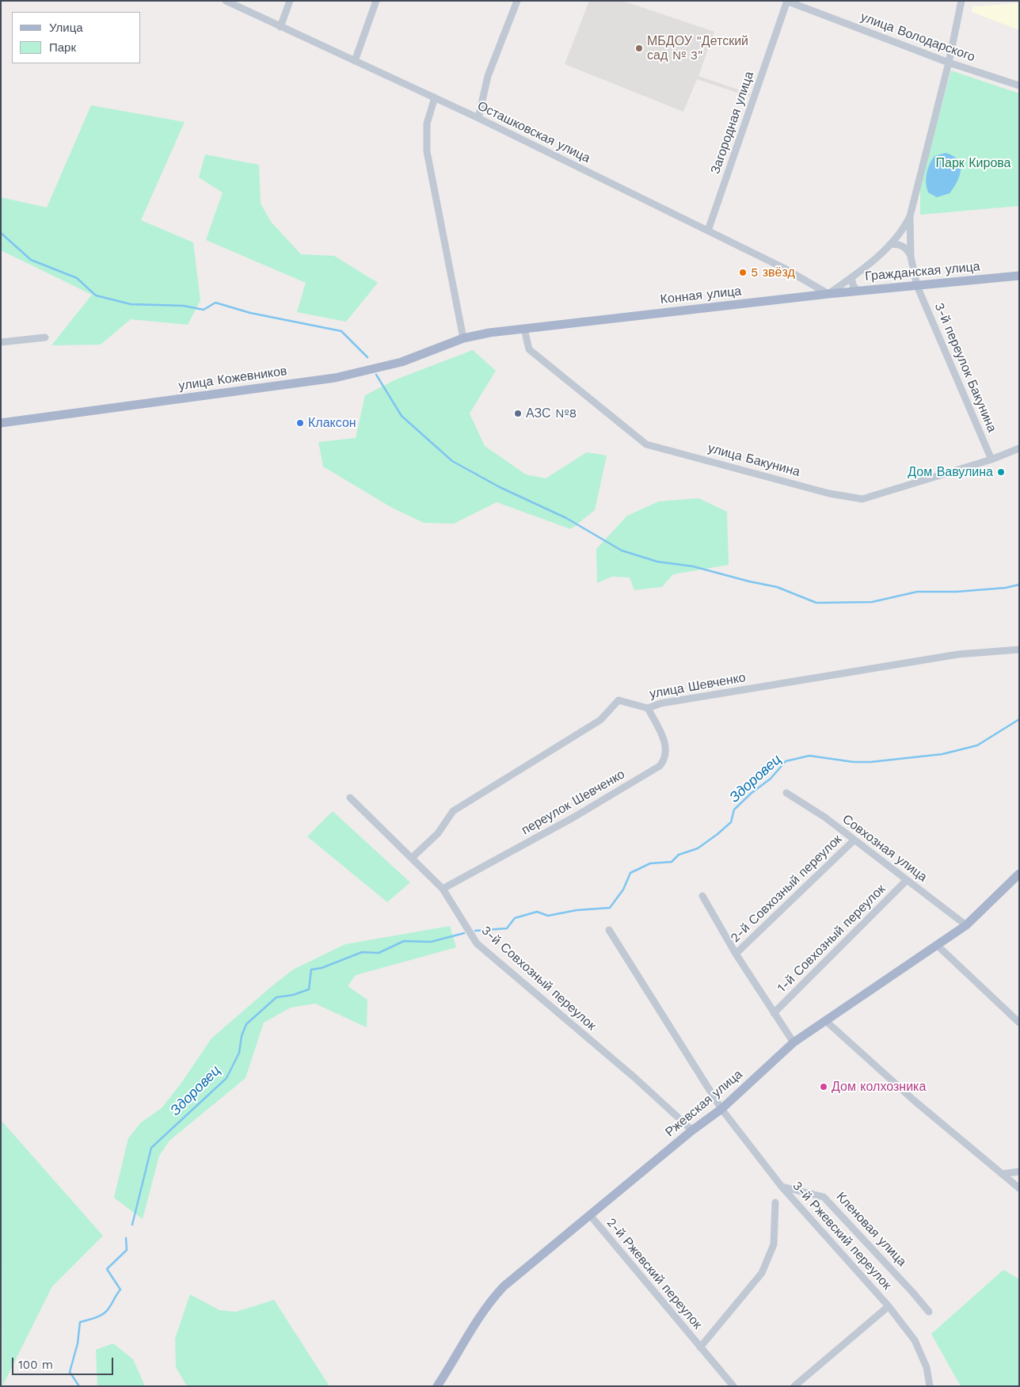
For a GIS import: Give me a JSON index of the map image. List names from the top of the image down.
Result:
{
  "streets": {
    "main road": [
      "Гражданская улица",
      "Конная улица",
      "улица Кожевников",
      "Ржевская улица"
    ],
    "street": [
      "улица Володарского",
      "Загородная улица",
      "Осташковская улица",
      "3-й переулок Бакунина",
      "улица Бакунина",
      "улица Шевченко",
      "переулок Шевченко",
      "Совхозная улица",
      "2-й Совхозный переулок",
      "1-й Совхозный переулок",
      "3-й Совхозный переулок",
      "Кленовая улица",
      "3-й Ржевский переулок",
      "2-й Ржевский переулок"
    ]
  },
  "crossings": [
    ["улица Володарского", "Загородная улица"],
    ["улица Володарского", "Конная улица"],
    ["Загородная улица", "Осташковская улица"],
    ["Осташковская улица", "Гражданская улица"],
    ["Осташковская улица", "Конная улица"],
    ["Гражданская улица", "Конная улица"],
    ["Гражданская улица", "3-й переулок Бакунина"],
    ["Конная улица", "3-й переулок Бакунина"],
    ["Конная улица", "улица Кожевников"],
    ["Конная улица", "улица Бакунина"],
    ["3-й переулок Бакунина", "улица Бакунина"],
    ["улица Шевченко", "переулок Шевченко"],
    ["улица Шевченко", "3-й Совхозный переулок"],
    ["переулок Шевченко", "3-й Совхозный переулок"],
    ["Совхозная улица", "2-й Совхозный переулок"],
    ["Совхозная улица", "1-й Совхозный переулок"],
    ["Совхозная улица", "Ржевская улица"],
    ["2-й Совхозный переулок", "1-й Совхозный переулок"],
    ["2-й Совхозный переулок", "Ржевская улица"],
    ["3-й Совхозный переулок", "Ржевская улица"],
    ["Ржевская улица", "3-й Ржевский переулок"],
    ["Ржевская улица", "2-й Ржевский переулок"],
    ["Кленовая улица", "3-й Ржевский переулок"]
  ],
  "water": ["Здоровец"],
  "parks": ["Парк Кирова"],
  "places": [
    "МБДОУ \"Детский сад № 3\"",
    "5 звёзд",
    "АЗС №8",
    "Клаксон",
    "Дом Вавулина",
    "Дом колхозника"
  ],
  "legend": ["Улица", "Парк"],
  "scale_bar": "100 m"
}
